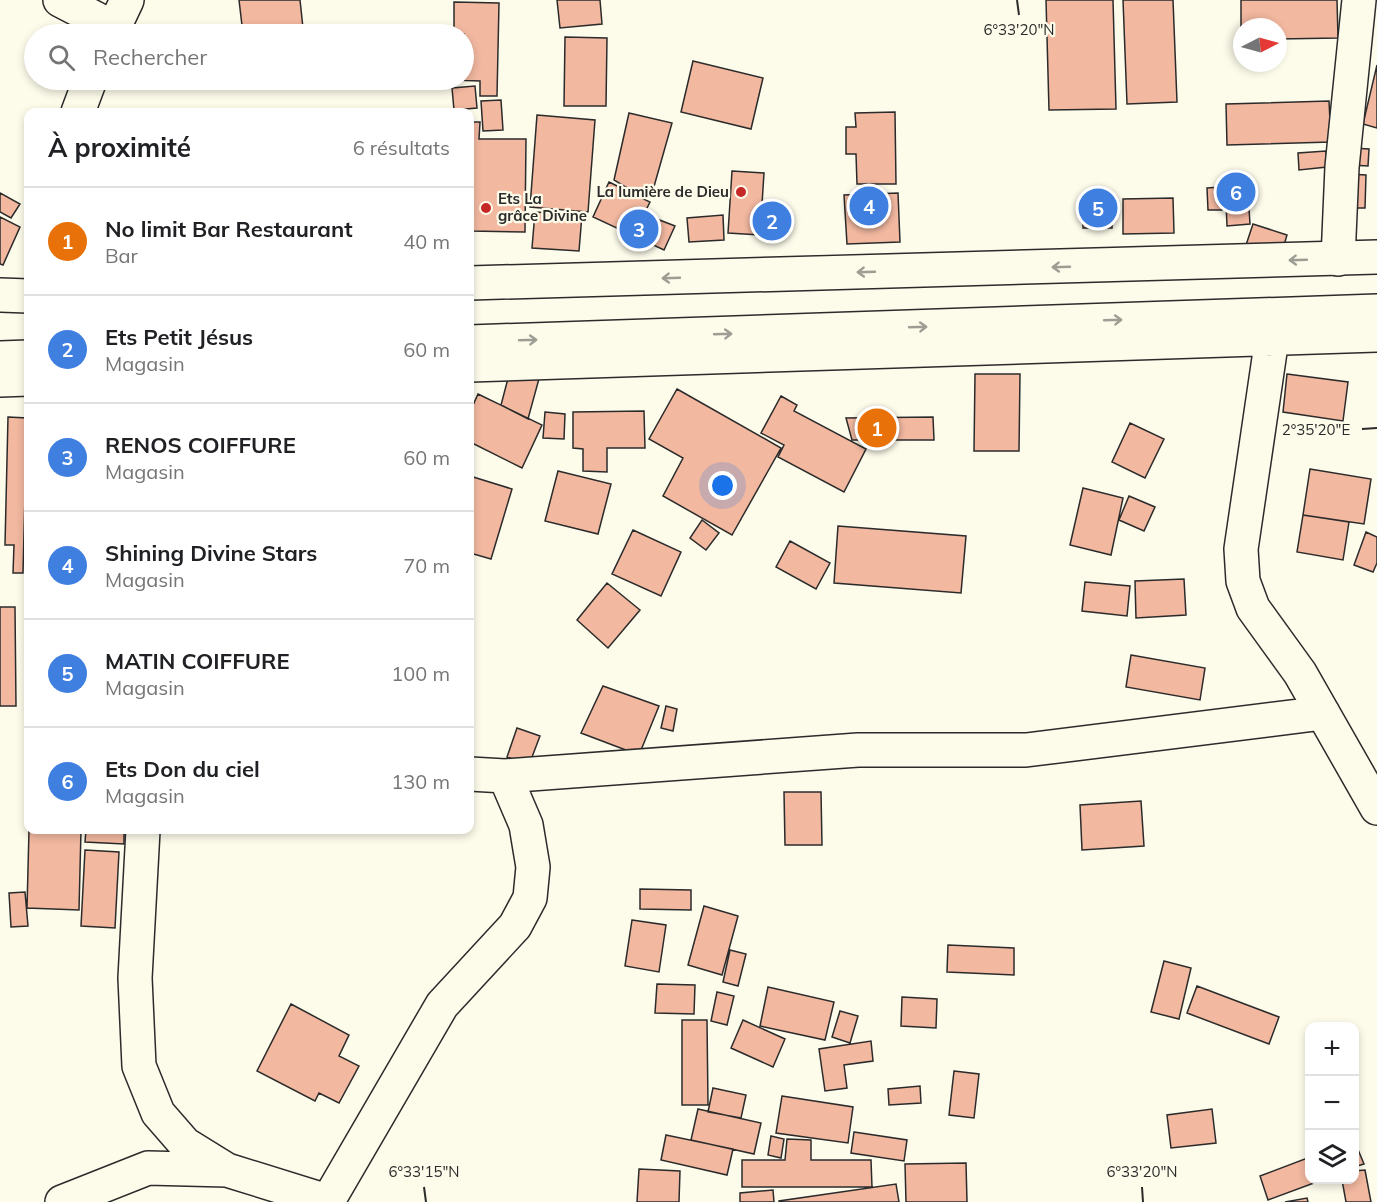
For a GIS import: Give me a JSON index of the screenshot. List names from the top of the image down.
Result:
{
  "places": ["La lumière de Dieu", "Ets La grâce Divine"],
  "north": "right",
  "page": {
    "search": "Rechercher",
    "heading": ["À proximité", "6 résultats"],
    "pins": [
      "6",
      "4",
      "5",
      "2",
      "3",
      "1"
    ],
    "list": [
      {
        "mark": "1",
        "name": "No limit Bar Restaurant",
        "note": "Bar",
        "value": "40 m"
      },
      {
        "mark": "2",
        "name": "Ets Petit Jésus",
        "note": "Magasin",
        "value": "60 m"
      },
      {
        "mark": "3",
        "name": "RENOS COIFFURE",
        "note": "Magasin",
        "value": "60 m"
      },
      {
        "mark": "4",
        "name": "Shining Divine Stars",
        "note": "Magasin",
        "value": "70 m"
      },
      {
        "mark": "5",
        "name": "MATIN COIFFURE",
        "note": "Magasin",
        "value": "100 m"
      },
      {
        "mark": "6",
        "name": "Ets Don du ciel",
        "note": "Magasin",
        "value": "130 m"
      }
    ],
    "map_buttons": ["+", "−"]
  },
  "coordinates": ["6°33'20\"N", "2°35'20\"E", "6°33'15\"N"]
}
